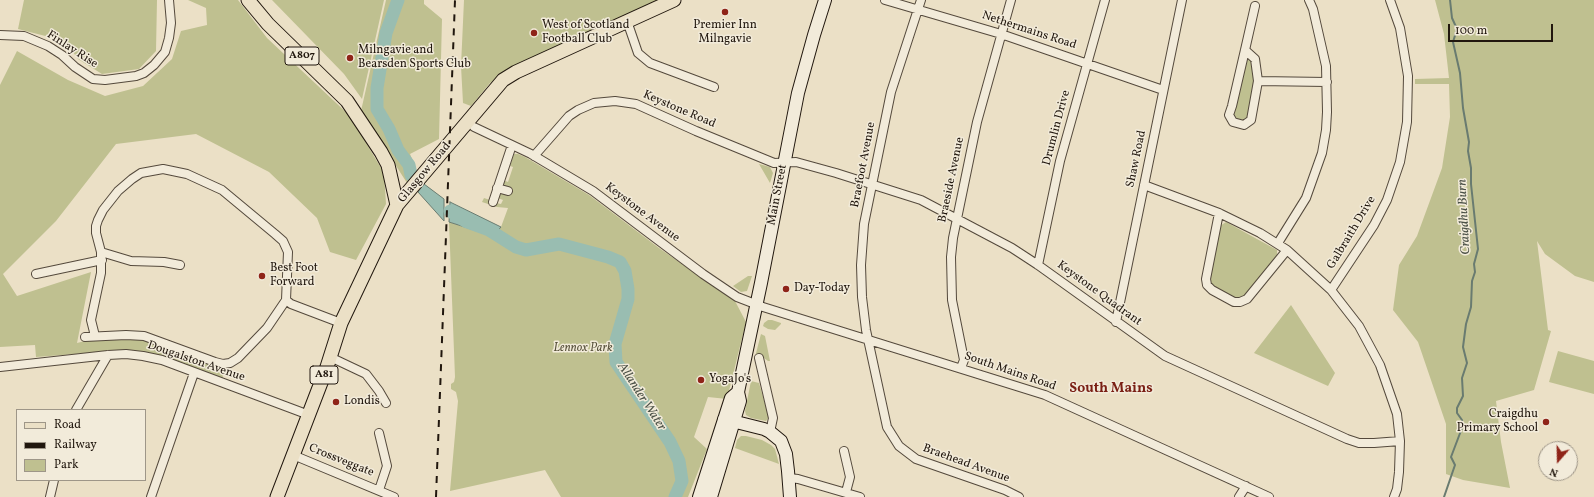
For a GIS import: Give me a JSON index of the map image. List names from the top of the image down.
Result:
{
  "streets": {
    "main road": [
      "A807",
      "Glasgow Road",
      "Main Street",
      "A81"
    ],
    "street": [
      "Nethermains Road",
      "Finlay Rise",
      "Keystone Road",
      "Drumlin Drive",
      "Shaw Road",
      "Braefoot Avenue",
      "Braeside Avenue",
      "Keystone Avenue",
      "Galbraith Drive",
      "Keystone Quadrant",
      "Dougalston Avenue",
      "South Mains Road",
      "Crossveggate",
      "Braehead Avenue"
    ]
  },
  "crossings": [
    ["Nethermains Road", "Drumlin Drive"],
    ["Nethermains Road", "Shaw Road"],
    ["Nethermains Road", "Braefoot Avenue"],
    ["Nethermains Road", "Braeside Avenue"],
    ["A807", "Glasgow Road"],
    ["Keystone Road", "Main Street"],
    ["Keystone Road", "Keystone Avenue"],
    ["Keystone Road", "Keystone Quadrant"],
    ["Drumlin Drive", "Keystone Quadrant"],
    ["Shaw Road", "Keystone Quadrant"],
    ["Braefoot Avenue", "Keystone Quadrant"],
    ["Braefoot Avenue", "South Mains Road"],
    ["Braefoot Avenue", "Braehead Avenue"],
    ["Glasgow Road", "Dougalston Avenue"],
    ["Glasgow Road", "Crossveggate"],
    ["Braeside Avenue", "Keystone Quadrant"],
    ["Braeside Avenue", "South Mains Road"],
    ["Main Street", "Keystone Avenue"],
    ["Main Street", "Keystone Quadrant"],
    ["Main Street", "South Mains Road"],
    ["Keystone Avenue", "South Mains Road"],
    ["South Mains Road", "Braehead Avenue"]
  ],
  "districts": ["South Mains"],
  "water": ["Craigdhu Burn", "Allander Water"],
  "parks": ["Lennox Park"],
  "places": [
    "Premier Inn Milngavie",
    "West of Scotland Football Club",
    "Milngavie and Bearsden Sports Club",
    "Best Foot Forward",
    "Day-Today",
    "YogaJo's",
    "Londis",
    "Craigdhu Primary School"
  ],
  "legend": ["Road", "Railway", "Park"],
  "scale_bar": "100 m",
  "north": "bottom"
}
